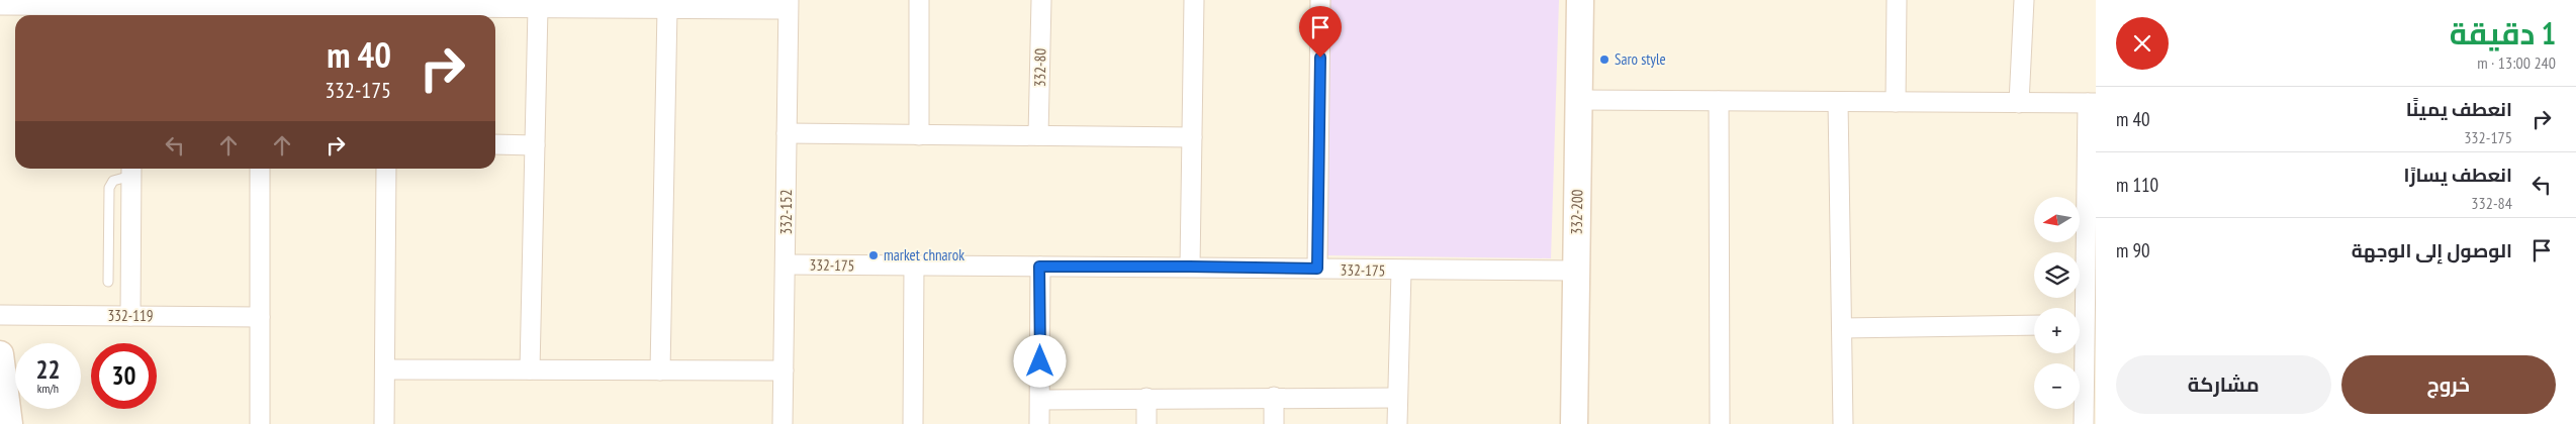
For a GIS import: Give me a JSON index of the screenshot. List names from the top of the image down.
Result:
{
  "streets": {
    "street": [
      "332-80",
      "332-152",
      "332-200",
      "332-175",
      "332-119"
    ]
  },
  "crossings": [
    ["332-152", "332-175"],
    ["332-200", "332-175"]
  ],
  "places": ["Saro style", "market chnarok"],
  "north": "left",
  "page": {
    "heading": ["1 دقيقة", "240 m · 13:00"],
    "turn": ["40 m", "332-175"],
    "list": [
      {
        "name": "انعطف يمينًا",
        "note": "332-175",
        "value": "40 m"
      },
      {
        "name": "انعطف يسارًا",
        "note": "332-84",
        "value": "110 m"
      },
      {
        "name": "الوصول إلى الوجهة",
        "value": "90 m"
      }
    ],
    "map_buttons": ["+", "−"],
    "speed": "22 km/h",
    "limit": "30",
    "buttons": ["خروج", "مشاركة"]
  }
}
